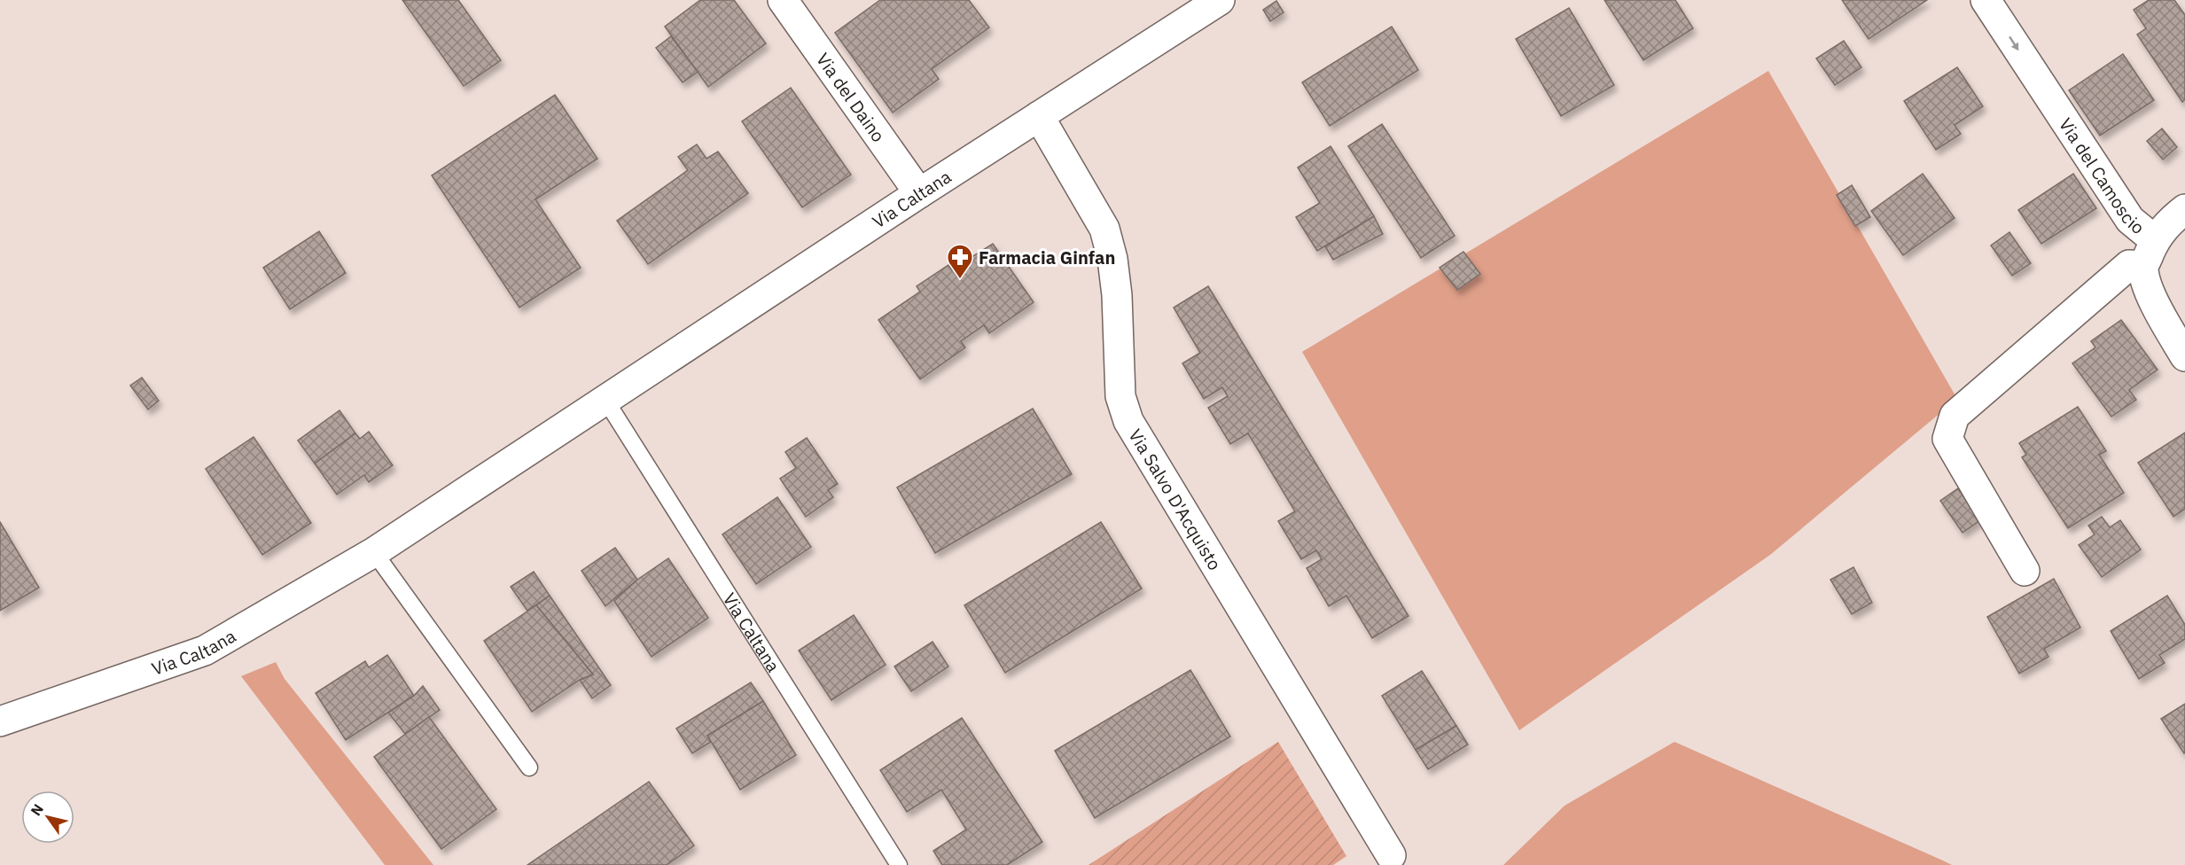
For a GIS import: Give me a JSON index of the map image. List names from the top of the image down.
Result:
{
  "streets": {
    "street": [
      "Via del Daino",
      "Via del Camoscio",
      "Via Caltana",
      "Via Salvo D'Acquisto"
    ]
  },
  "crossings": [
    ["Via del Daino", "Via Caltana"],
    ["Via Caltana", "Via Salvo D'Acquisto"]
  ],
  "one_way": ["Via del Camoscio"],
  "places": {
    "pharmacy": ["Farmacia Ginfan"]
  },
  "north": "top left"
}
